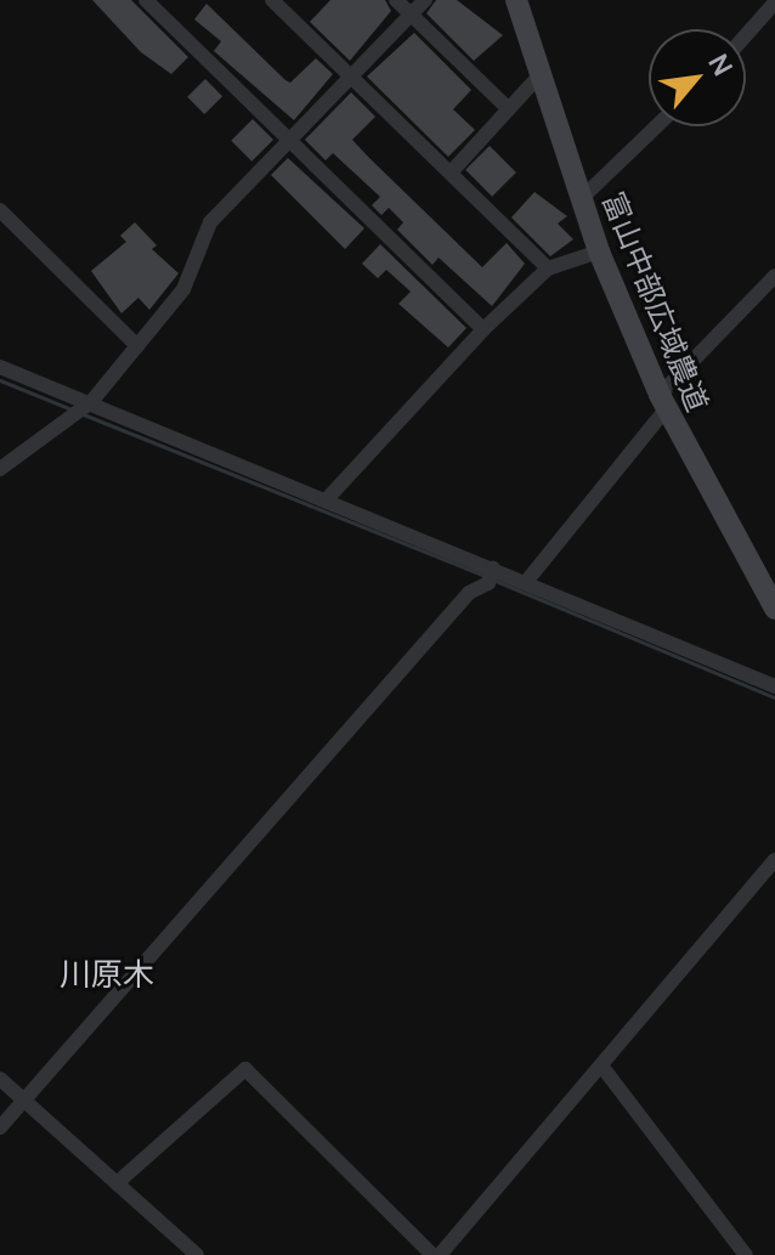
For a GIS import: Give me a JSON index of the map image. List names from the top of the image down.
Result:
{
  "streets": {
    "street": ["富山中部広域農道"]
  },
  "districts": ["川原木"],
  "north": "top right"
}
